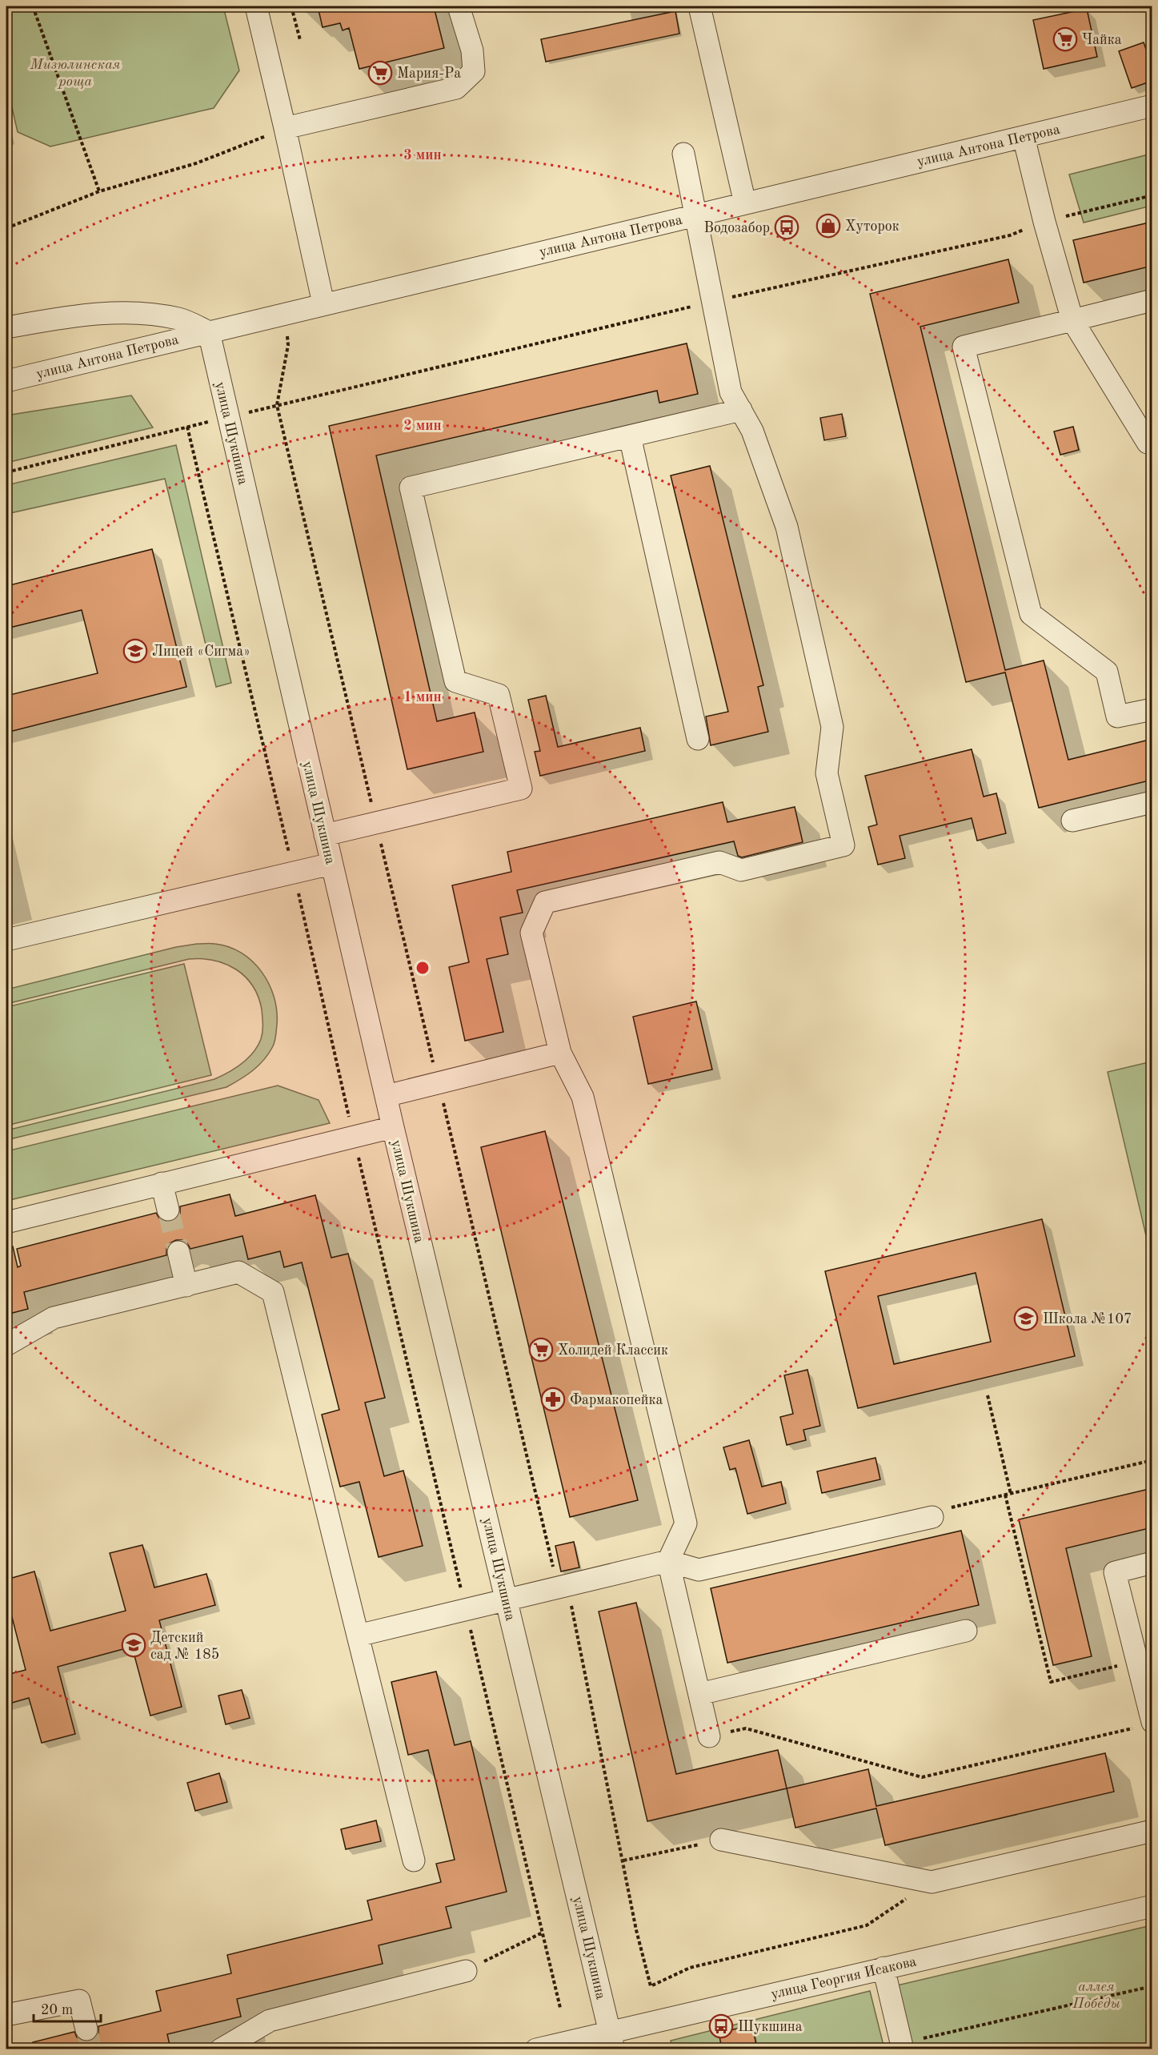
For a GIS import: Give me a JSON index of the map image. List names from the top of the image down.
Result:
{
  "streets": {
    "street": ["улица Антона Петрова", "улица Шукшина", "улица Георгия Исакова"]
  },
  "crossings": [
    ["улица Антона Петрова", "улица Шукшина"],
    ["улица Шукшина", "улица Георгия Исакова"]
  ],
  "parks": ["Мизюлинская роща", "аллея Победы"],
  "places": {
    "supermarket": ["Чайка", "Мария-Ра", "Холидей Классик"],
    "shop": ["Хуторок"],
    "bus stop": ["Водозабор", "Шукшина"],
    "school or university": ["Лицей «Сигма»", "Школа №107", "Детский сад № 185"],
    "pharmacy": ["Фармакопейка"]
  },
  "scale_bar": "20 m",
  "rings": ["3 мин", "2 мин", "1 мин"]
}
